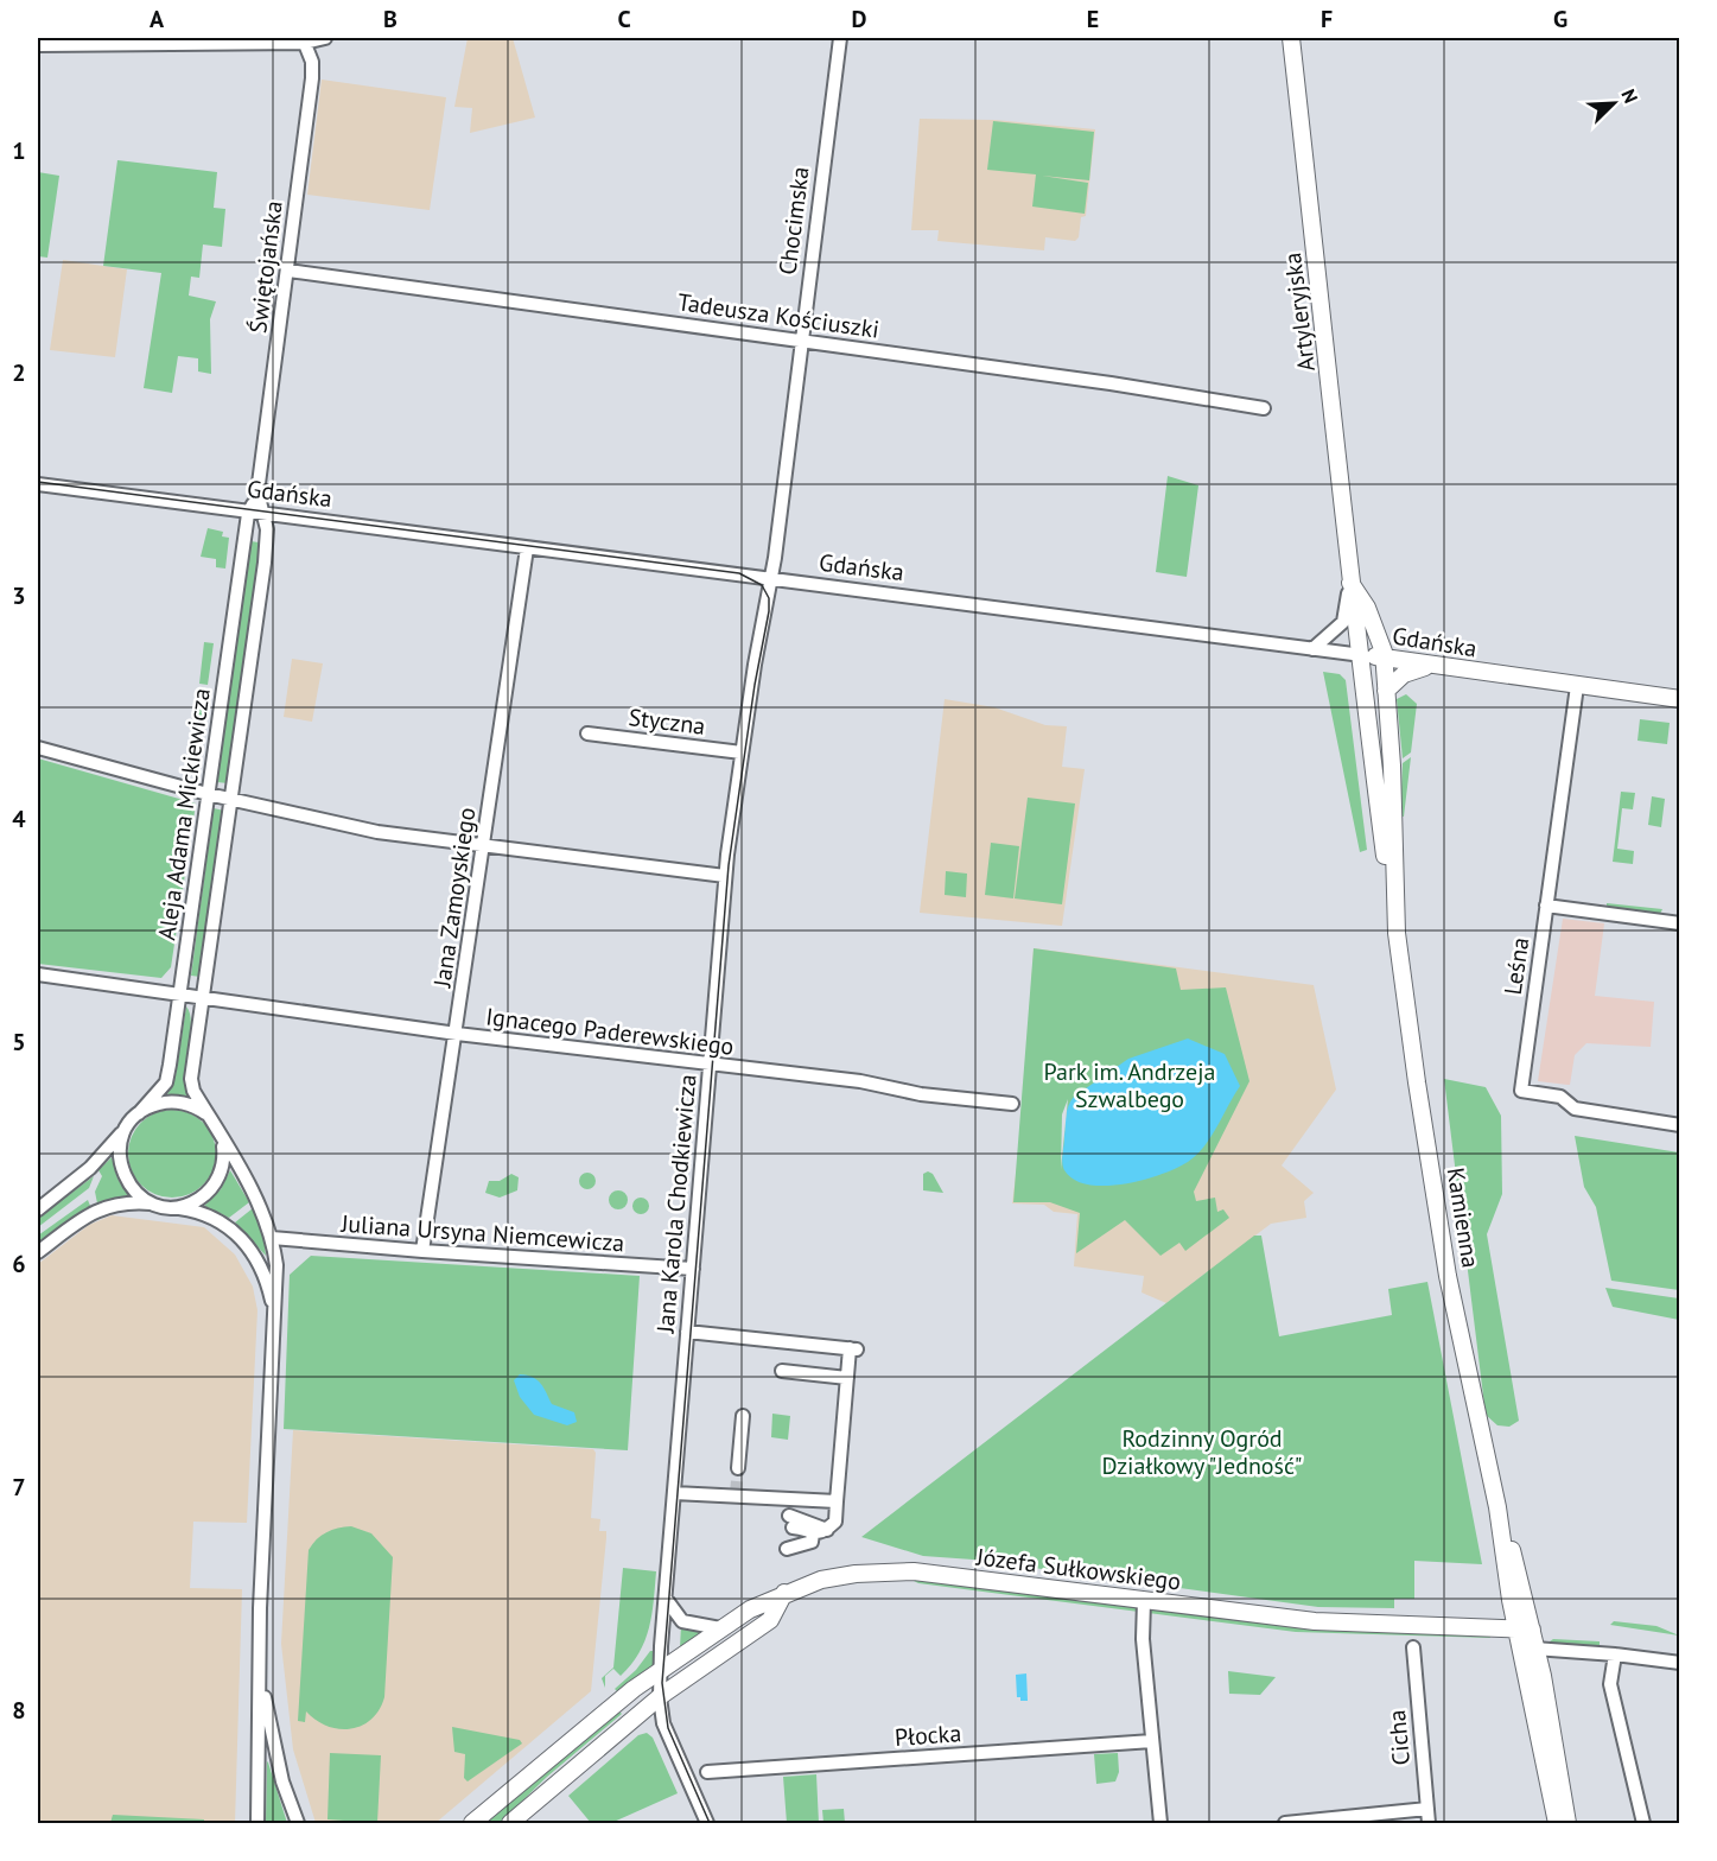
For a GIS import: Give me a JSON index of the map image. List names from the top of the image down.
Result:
{
  "streets": {
    "main road": [
      "Artyleryjska",
      "Gdańska",
      "Kamienna",
      "Józefa Sułkowskiego"
    ],
    "street": [
      "Chocimska",
      "Świętojańska",
      "Tadeusza Kościuszki",
      "Styczna",
      "Aleja Adama Mickiewicza",
      "Jana Zamoyskiego",
      "Leśna",
      "Ignacego Paderewskiego",
      "Jana Karola Chodkiewicza",
      "Juliana Ursyna Niemcewicza",
      "Płocka",
      "Cicha"
    ]
  },
  "crossings": [
    ["Chocimska", "Tadeusza Kościuszki"],
    ["Chocimska", "Gdańska"],
    ["Chocimska", "Jana Karola Chodkiewicza"],
    ["Świętojańska", "Tadeusza Kościuszki"],
    ["Świętojańska", "Gdańska"],
    ["Świętojańska", "Aleja Adama Mickiewicza"],
    ["Artyleryjska", "Gdańska"],
    ["Artyleryjska", "Kamienna"],
    ["Gdańska", "Aleja Adama Mickiewicza"],
    ["Gdańska", "Jana Zamoyskiego"],
    ["Gdańska", "Leśna"],
    ["Gdańska", "Jana Karola Chodkiewicza"],
    ["Gdańska", "Kamienna"],
    ["Styczna", "Jana Karola Chodkiewicza"],
    ["Aleja Adama Mickiewicza", "Ignacego Paderewskiego"],
    ["Jana Zamoyskiego", "Ignacego Paderewskiego"],
    ["Jana Zamoyskiego", "Juliana Ursyna Niemcewicza"],
    ["Ignacego Paderewskiego", "Jana Karola Chodkiewicza"],
    ["Jana Karola Chodkiewicza", "Juliana Ursyna Niemcewicza"],
    ["Jana Karola Chodkiewicza", "Józefa Sułkowskiego"],
    ["Kamienna", "Józefa Sułkowskiego"]
  ],
  "parks": ["Park im. Andrzeja Szwalbego", "Rodzinny Ogród Działkowy \"Jedność\""],
  "north": "top right",
  "grid": {
    "columns": [
      "A",
      "B",
      "C",
      "D",
      "E",
      "F",
      "G"
    ],
    "rows": [
      "1",
      "2",
      "3",
      "4",
      "5",
      "6",
      "7",
      "8"
    ]
  }
}
